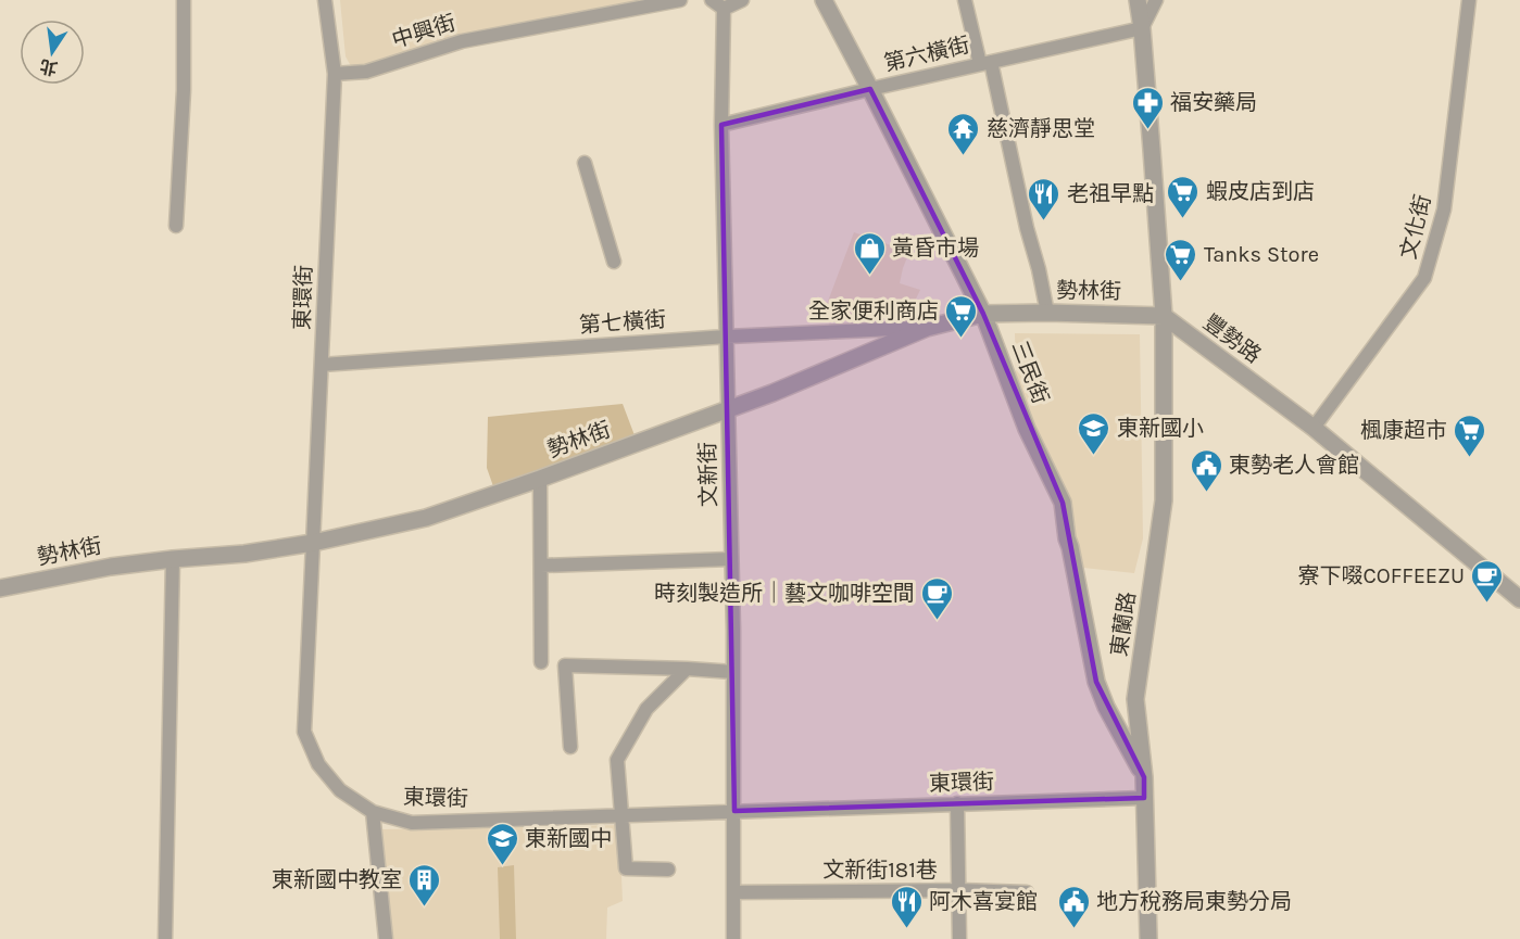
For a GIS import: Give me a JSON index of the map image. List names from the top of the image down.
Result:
{
  "streets": {
    "street": [
      "中興街",
      "第六橫街",
      "文化街",
      "勢林街",
      "東環街",
      "第七橫街",
      "豐勢路",
      "三民街",
      "文新街",
      "東蘭路",
      "文新街181巷"
    ]
  },
  "crossings": [
    ["中興街", "東環街"],
    ["第六橫街", "三民街"],
    ["第六橫街", "文新街"],
    ["文化街", "豐勢路"],
    ["勢林街", "東環街"],
    ["勢林街", "第七橫街"],
    ["勢林街", "豐勢路"],
    ["勢林街", "三民街"],
    ["勢林街", "文新街"],
    ["勢林街", "東蘭路"],
    ["東環街", "第七橫街"],
    ["東環街", "文新街"],
    ["東環街", "東蘭路"],
    ["第七橫街", "文新街"],
    ["豐勢路", "東蘭路"],
    ["三民街", "東蘭路"],
    ["文新街", "文新街181巷"]
  ],
  "places": {
    "pharmacy": ["福安藥局"],
    "temple": ["慈濟靜思堂"],
    "supermarket": [
      "蝦皮店到店",
      "Tanks Store",
      "全家便利商店",
      "楓康超市"
    ],
    "restaurant": ["老祖早點", "阿木喜宴館"],
    "shop": ["黃昏市場"],
    "school or university": ["東新國小", "東新國中"],
    "public building": ["東勢老人會館", "地方稅務局東勢分局"],
    "cafe": ["寮下啜COFFEEZU", "時刻製造所｜藝文咖啡空間"],
    "building": ["東新國中教室"]
  },
  "north": "bottom"
}
